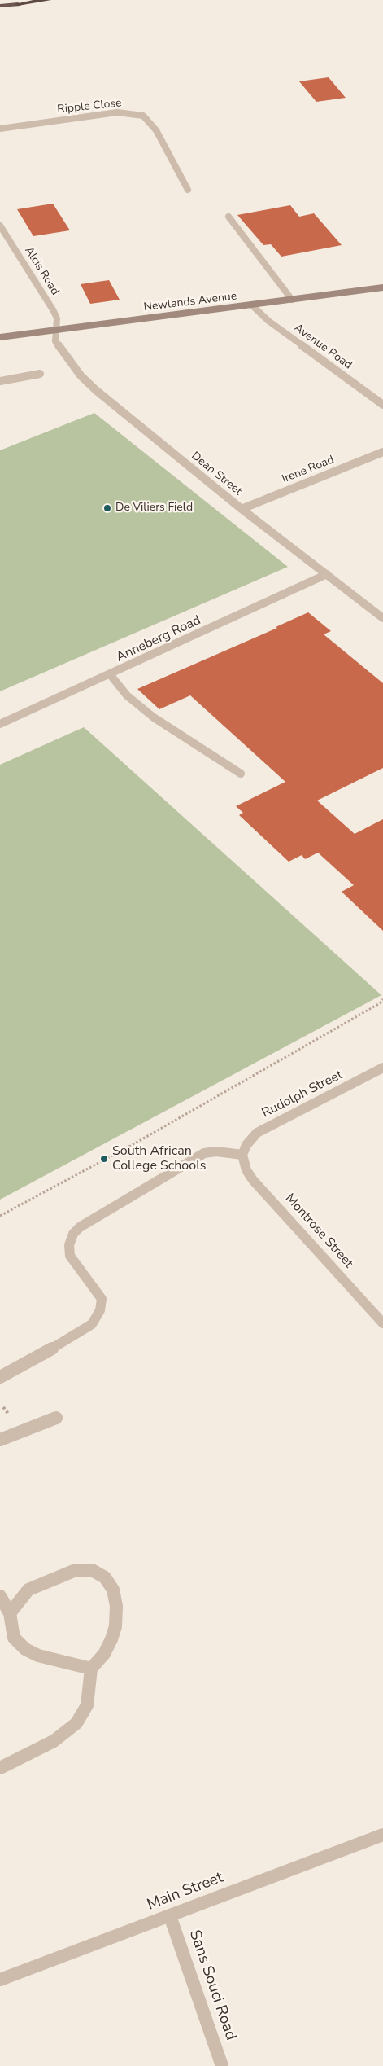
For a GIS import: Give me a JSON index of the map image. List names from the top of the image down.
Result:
{
  "streets": {
    "main road": ["Newlands Avenue"],
    "street": [
      "Ripple Close",
      "Alcis Road",
      "Avenue Road",
      "Irene Road",
      "Dean Street",
      "Anneberg Road",
      "Rudolph Street",
      "Montrose Street",
      "Main Street",
      "Sans Souci Road"
    ]
  },
  "crossings": [
    ["Alcis Road", "Newlands Avenue"],
    ["Alcis Road", "Dean Street"],
    ["Newlands Avenue", "Avenue Road"],
    ["Newlands Avenue", "Dean Street"],
    ["Irene Road", "Dean Street"],
    ["Dean Street", "Anneberg Road"],
    ["Rudolph Street", "Montrose Street"],
    ["Main Street", "Sans Souci Road"]
  ],
  "places": ["De Viliers Field", "South African College Schools"]
}
